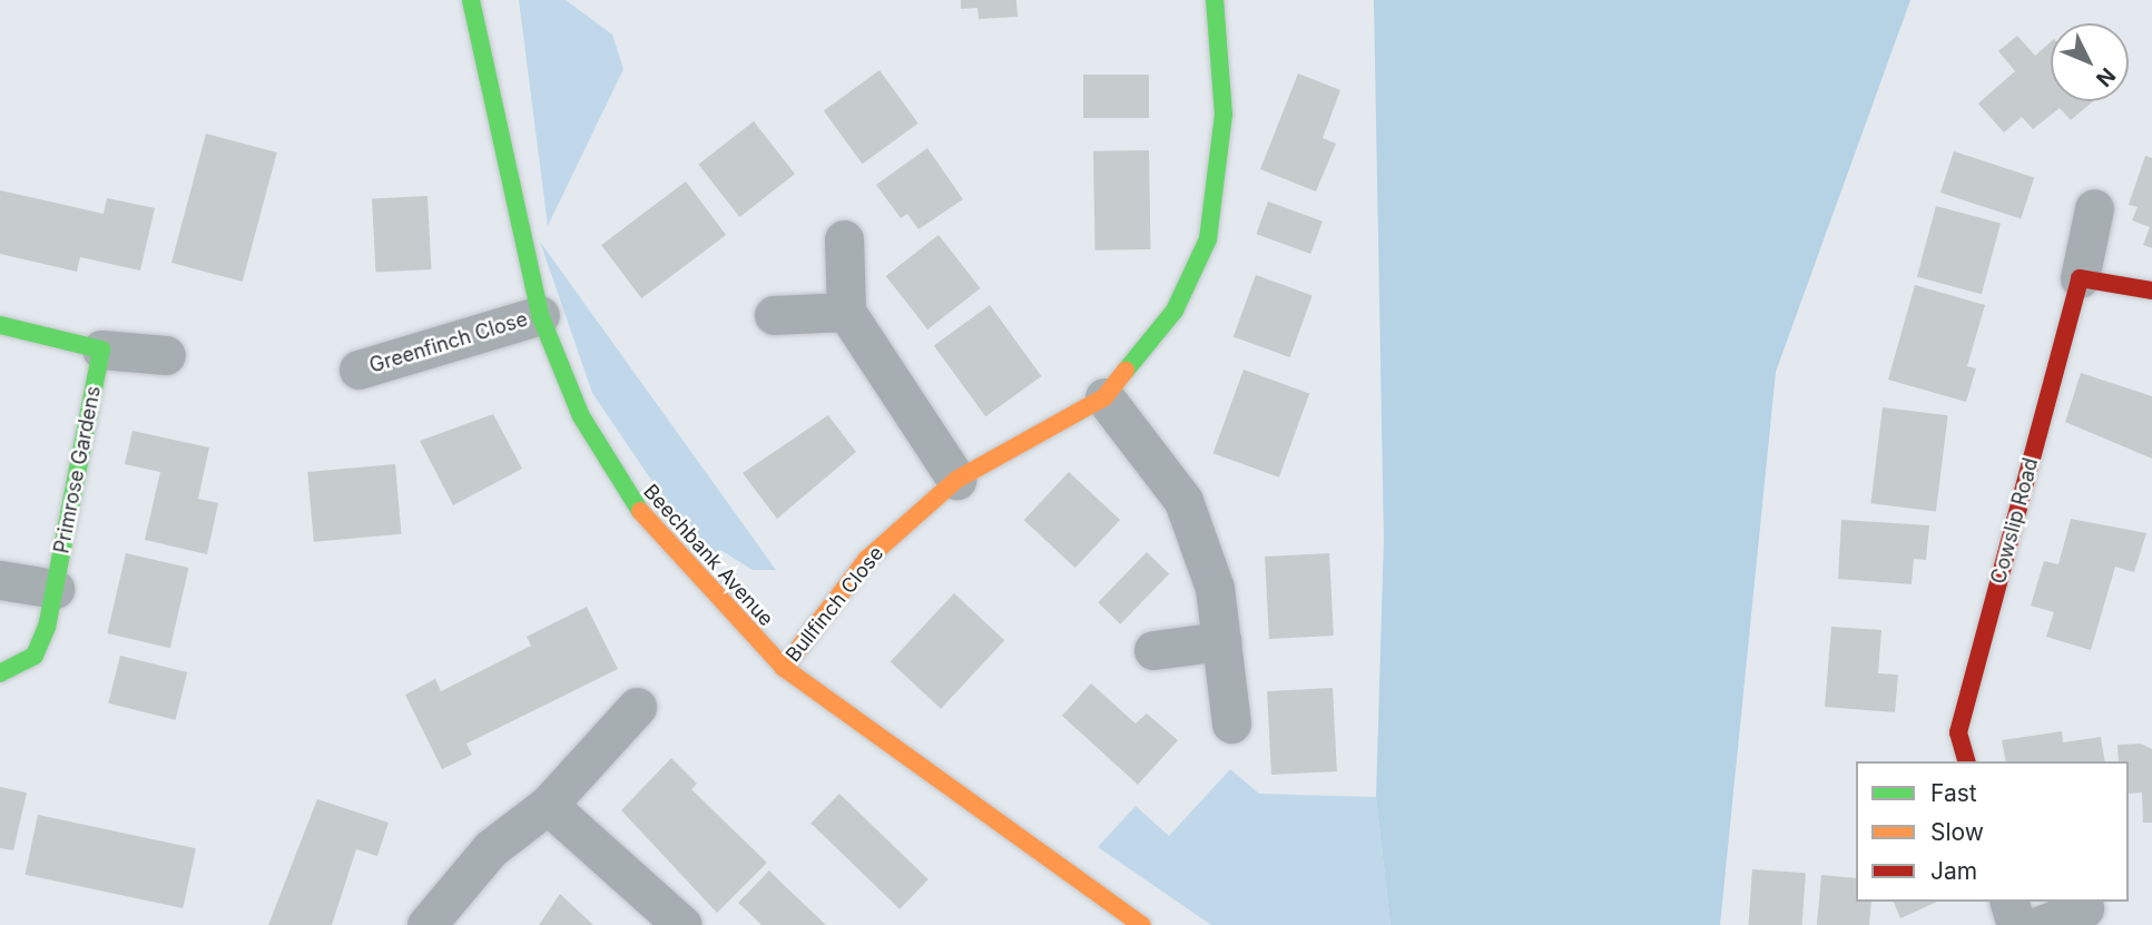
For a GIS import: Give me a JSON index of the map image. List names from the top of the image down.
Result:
{
  "streets": {
    "street": [
      "Greenfinch Close",
      "Primrose Gardens",
      "Cowslip Road",
      "Beechbank Avenue",
      "Bullfinch Close"
    ]
  },
  "crossings": [
    ["Greenfinch Close", "Beechbank Avenue"],
    ["Beechbank Avenue", "Bullfinch Close"]
  ],
  "legend": ["Fast", "Slow", "Jam"],
  "north": "bottom right"
}
